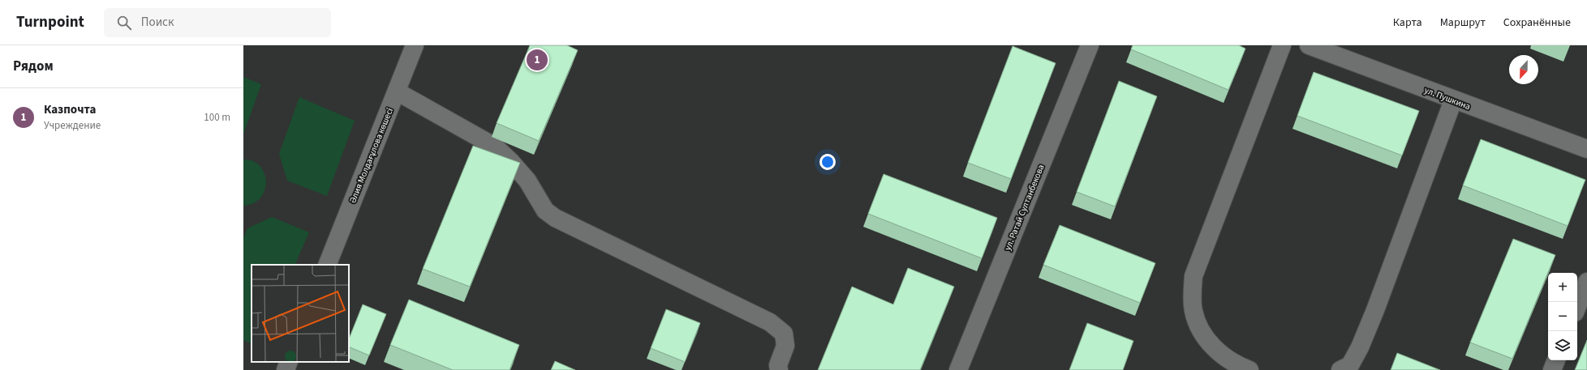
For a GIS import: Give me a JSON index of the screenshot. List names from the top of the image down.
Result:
{
  "streets": {
    "street": ["ул. Пушкина", "Әлия Молдағұлова көшесі", "ул. Ратай Султанбекова"]
  },
  "north": "bottom",
  "page": {
    "header": "Turnpoint",
    "search": "Поиск",
    "nav": ["Карта", "Маршрут", "Сохранённые"],
    "heading": "Рядом",
    "pins": "1",
    "list": [
      {
        "mark": "1",
        "name": "Казпочта",
        "note": "Учреждение",
        "value": "100 m"
      }
    ],
    "map_buttons": ["+", "−"]
  }
}
